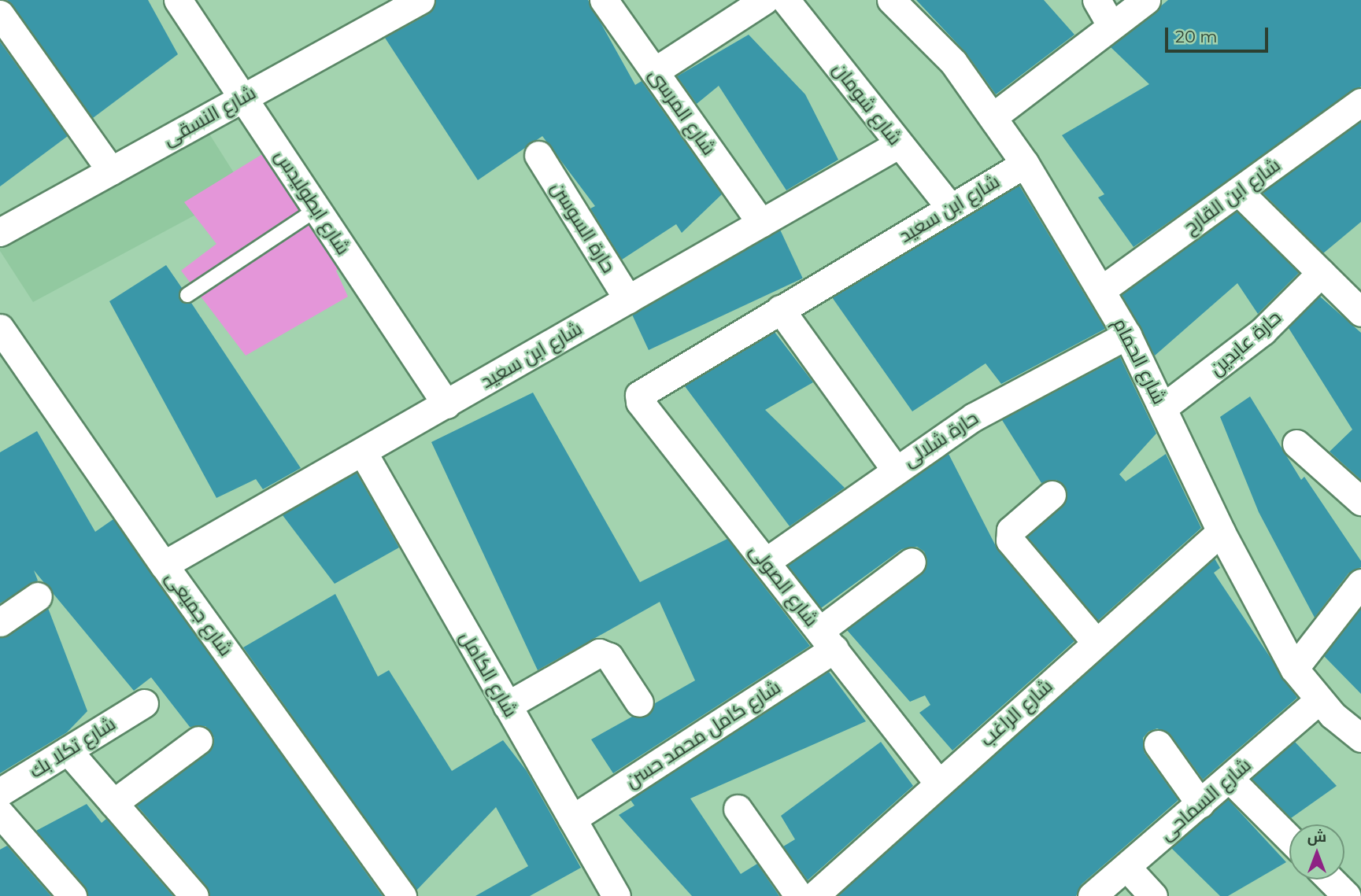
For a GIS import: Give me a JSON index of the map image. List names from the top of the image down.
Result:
{
  "streets": {
    "street": [
      "شارع شومان",
      "شارع المرسى",
      "شارع النسقى",
      "شارع ابن القارح",
      "شارع ابطوليدس",
      "شارع ابن سعيد",
      "حارة السوسن",
      "حارة عابدين",
      "شارع الحمام",
      "حارة شلالى",
      "شارع الصولى",
      "شارع جميعى",
      "شارع الكامل",
      "شارع الراغب",
      "شارع كامل محمد حسن",
      "شارع تكلا بك",
      "شارع السماحى"
    ]
  },
  "crossings": [
    ["شارع شومان", "شارع ابن سعيد"],
    ["شارع المرسى", "شارع ابن سعيد"],
    ["شارع النسقى", "شارع ابطوليدس"],
    ["شارع ابن القارح", "شارع الحمام"],
    ["شارع ابطوليدس", "شارع ابن سعيد"],
    ["شارع ابن سعيد", "حارة السوسن"],
    ["شارع ابن سعيد", "شارع الحمام"],
    ["شارع ابن سعيد", "شارع الصولى"],
    ["شارع ابن سعيد", "شارع جميعى"],
    ["شارع ابن سعيد", "شارع الكامل"],
    ["حارة عابدين", "شارع الحمام"],
    ["شارع الحمام", "حارة شلالى"],
    ["شارع الحمام", "شارع الراغب"],
    ["شارع الحمام", "شارع السماحى"],
    ["حارة شلالى", "شارع الصولى"],
    ["شارع الصولى", "شارع الراغب"],
    ["شارع الصولى", "شارع كامل محمد حسن"],
    ["شارع الكامل", "شارع كامل محمد حسن"]
  ],
  "scale_bar": "20 m",
  "north": "top"
}
